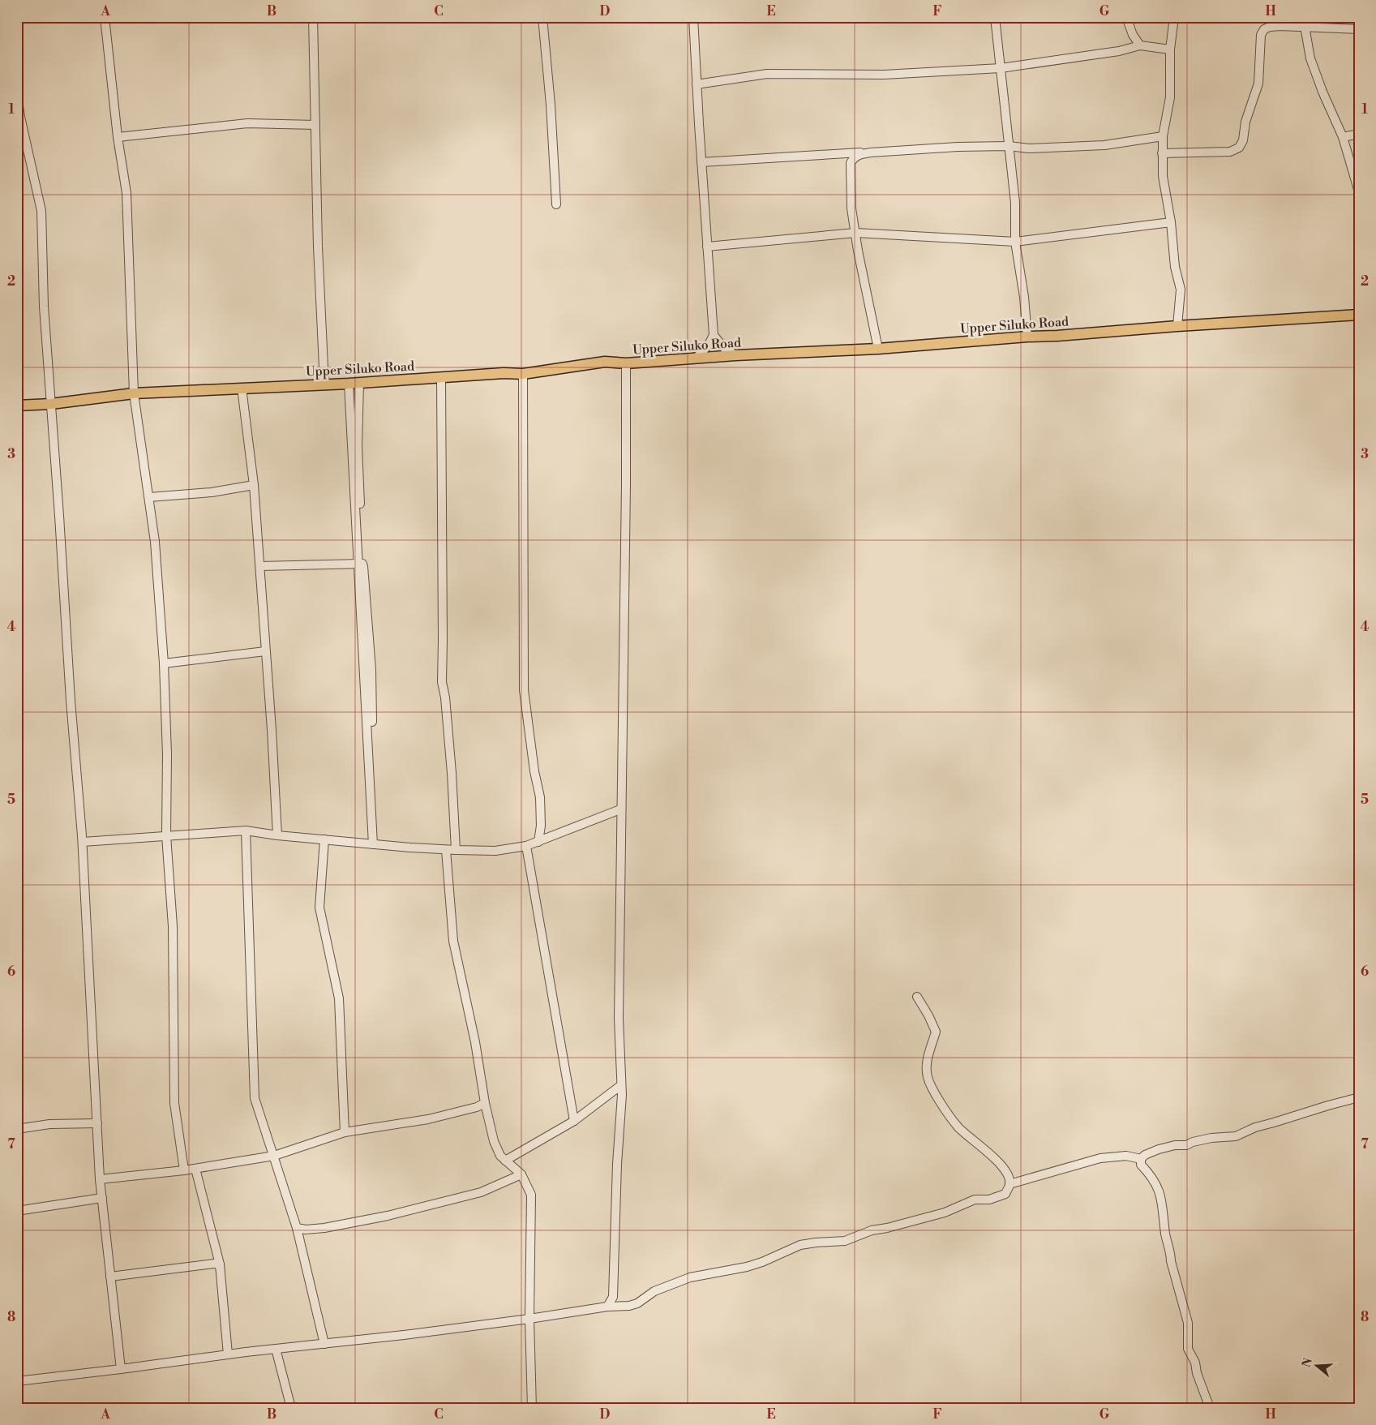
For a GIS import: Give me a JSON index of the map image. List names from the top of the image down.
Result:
{
  "streets": {
    "main road": ["Upper Siluko Road"]
  },
  "north": "left",
  "grid": {
    "columns": [
      "A",
      "B",
      "C",
      "D",
      "E",
      "F",
      "G",
      "H"
    ],
    "rows": [
      "1",
      "2",
      "3",
      "4",
      "5",
      "6",
      "7",
      "8"
    ]
  }
}
